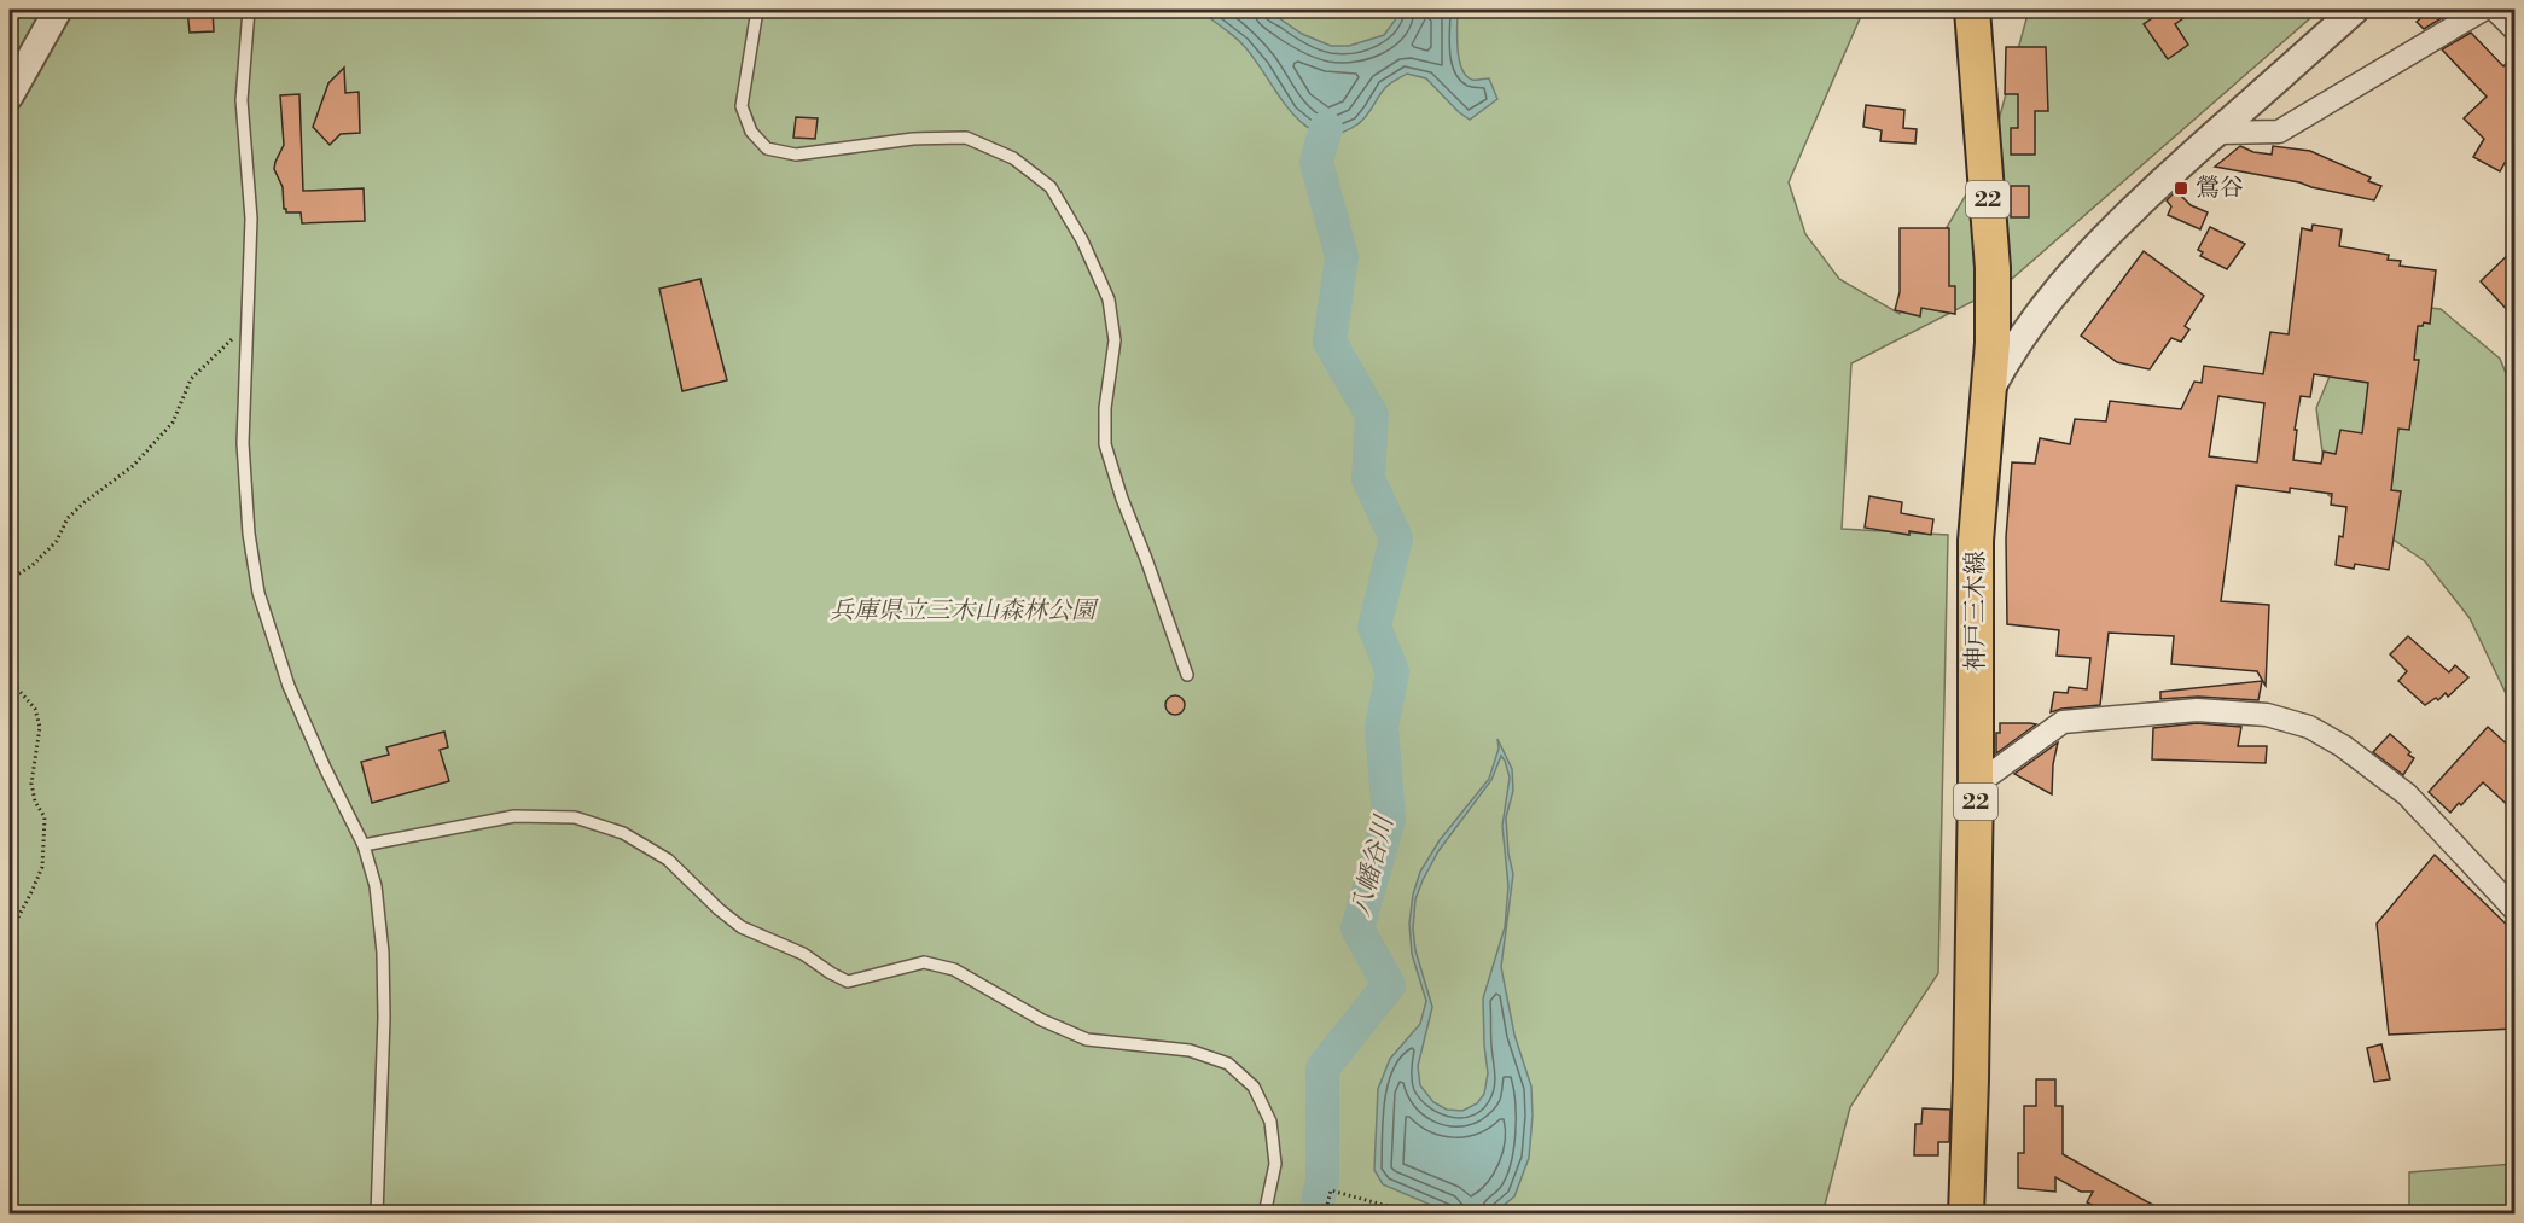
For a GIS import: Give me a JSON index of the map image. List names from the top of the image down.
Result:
{
  "streets": {
    "main road": ["22", "神戸三木線"]
  },
  "water": ["八幡谷川"],
  "parks": ["兵庫県立三木山森林公園"],
  "places": {
    "transit": ["鶯谷"]
  }
}
